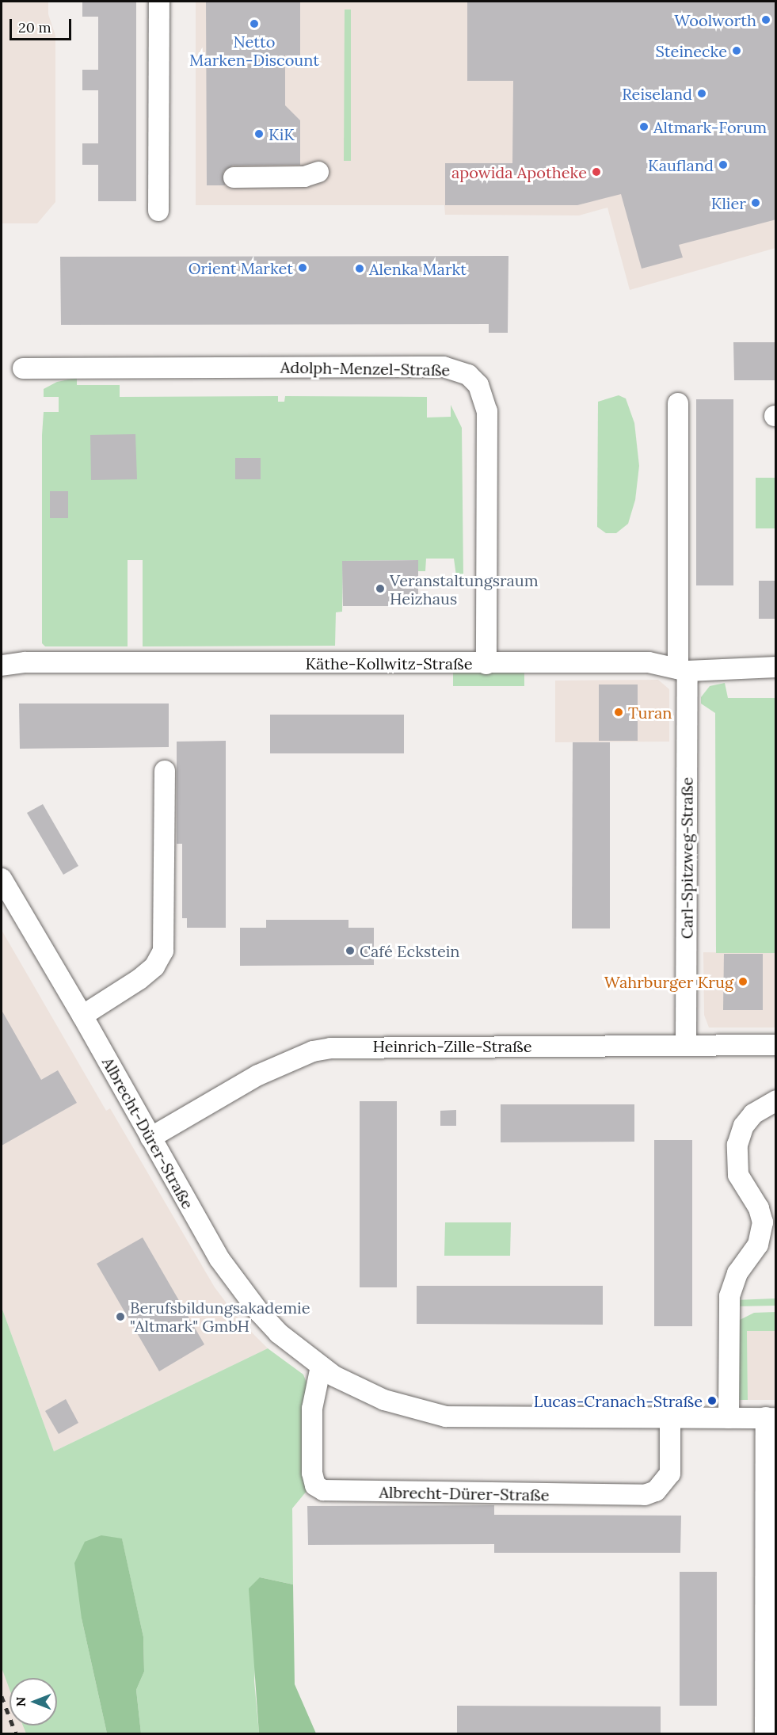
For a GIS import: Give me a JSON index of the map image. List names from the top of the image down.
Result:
{
  "streets": {
    "street": [
      "Adolph-Menzel-Straße",
      "Käthe-Kollwitz-Straße",
      "Carl-Spitzweg-Straße",
      "Heinrich-Zille-Straße",
      "Albrecht-Dürer-Straße"
    ]
  },
  "crossings": [
    ["Adolph-Menzel-Straße", "Käthe-Kollwitz-Straße"],
    ["Käthe-Kollwitz-Straße", "Carl-Spitzweg-Straße"],
    ["Carl-Spitzweg-Straße", "Heinrich-Zille-Straße"],
    ["Heinrich-Zille-Straße", "Albrecht-Dürer-Straße"]
  ],
  "places": [
    "Woolworth",
    "Netto Marken-Discount",
    "Steinecke",
    "Reiseland",
    "Altmark-Forum",
    "KiK",
    "Kaufland",
    "apowida Apotheke",
    "Klier",
    "Orient Market",
    "Alenka Markt",
    "Veranstaltungsraum Heizhaus",
    "Turan",
    "Café Eckstein",
    "Wahrburger Krug",
    "Berufsbildungsakademie \"Altmark\" GmbH",
    "Lucas-Cranach-Straße"
  ],
  "scale_bar": "20 m",
  "north": "left"
}
